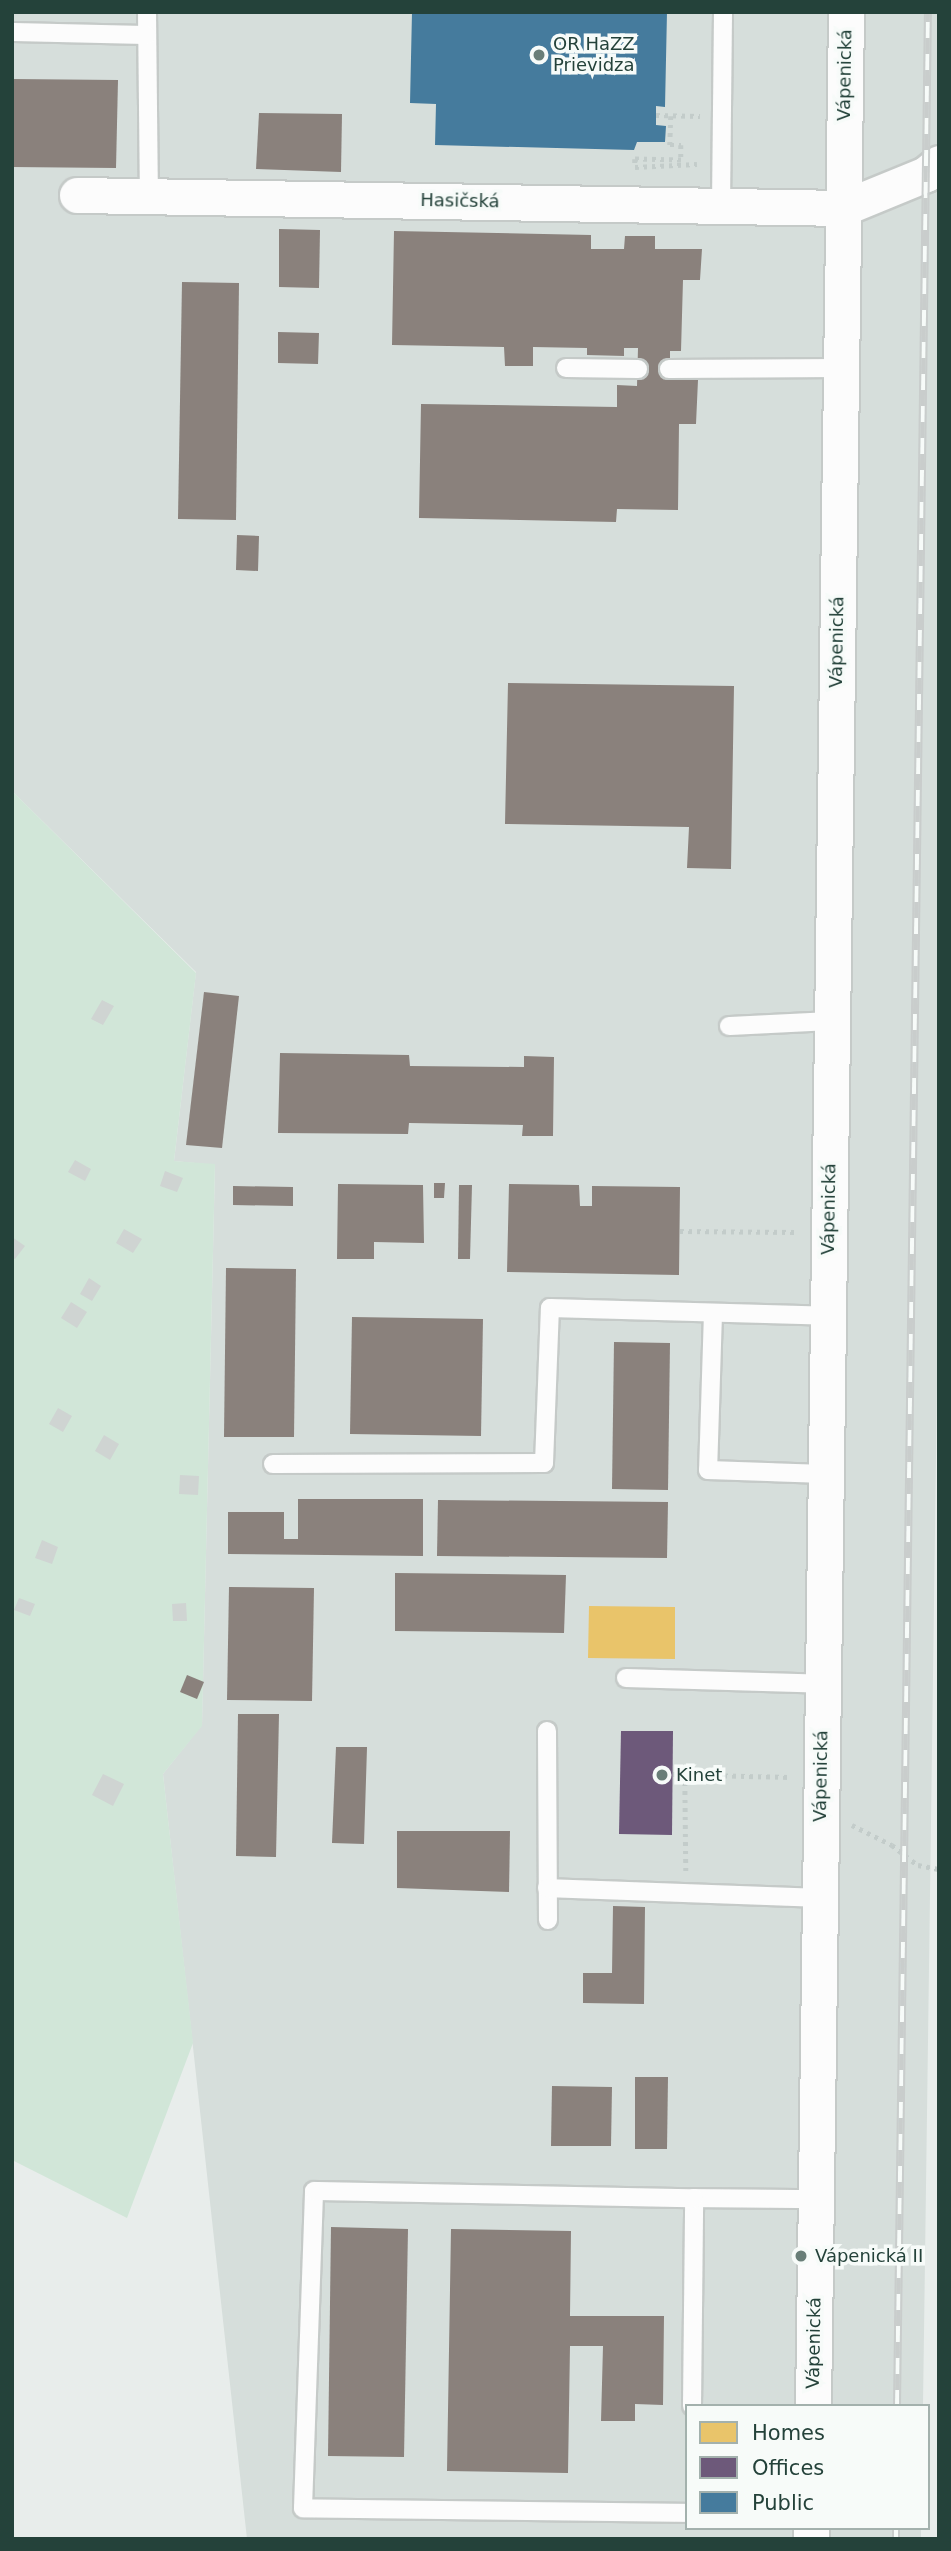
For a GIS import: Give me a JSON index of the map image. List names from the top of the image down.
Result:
{
  "streets": {
    "street": ["Vápenická", "Hasičská"]
  },
  "crossings": [
    ["Vápenická", "Hasičská"]
  ],
  "places": ["OR HaZZ Prievidza", "Kinet", "Vápenická II"],
  "legend": ["Homes", "Offices", "Public"]
}
